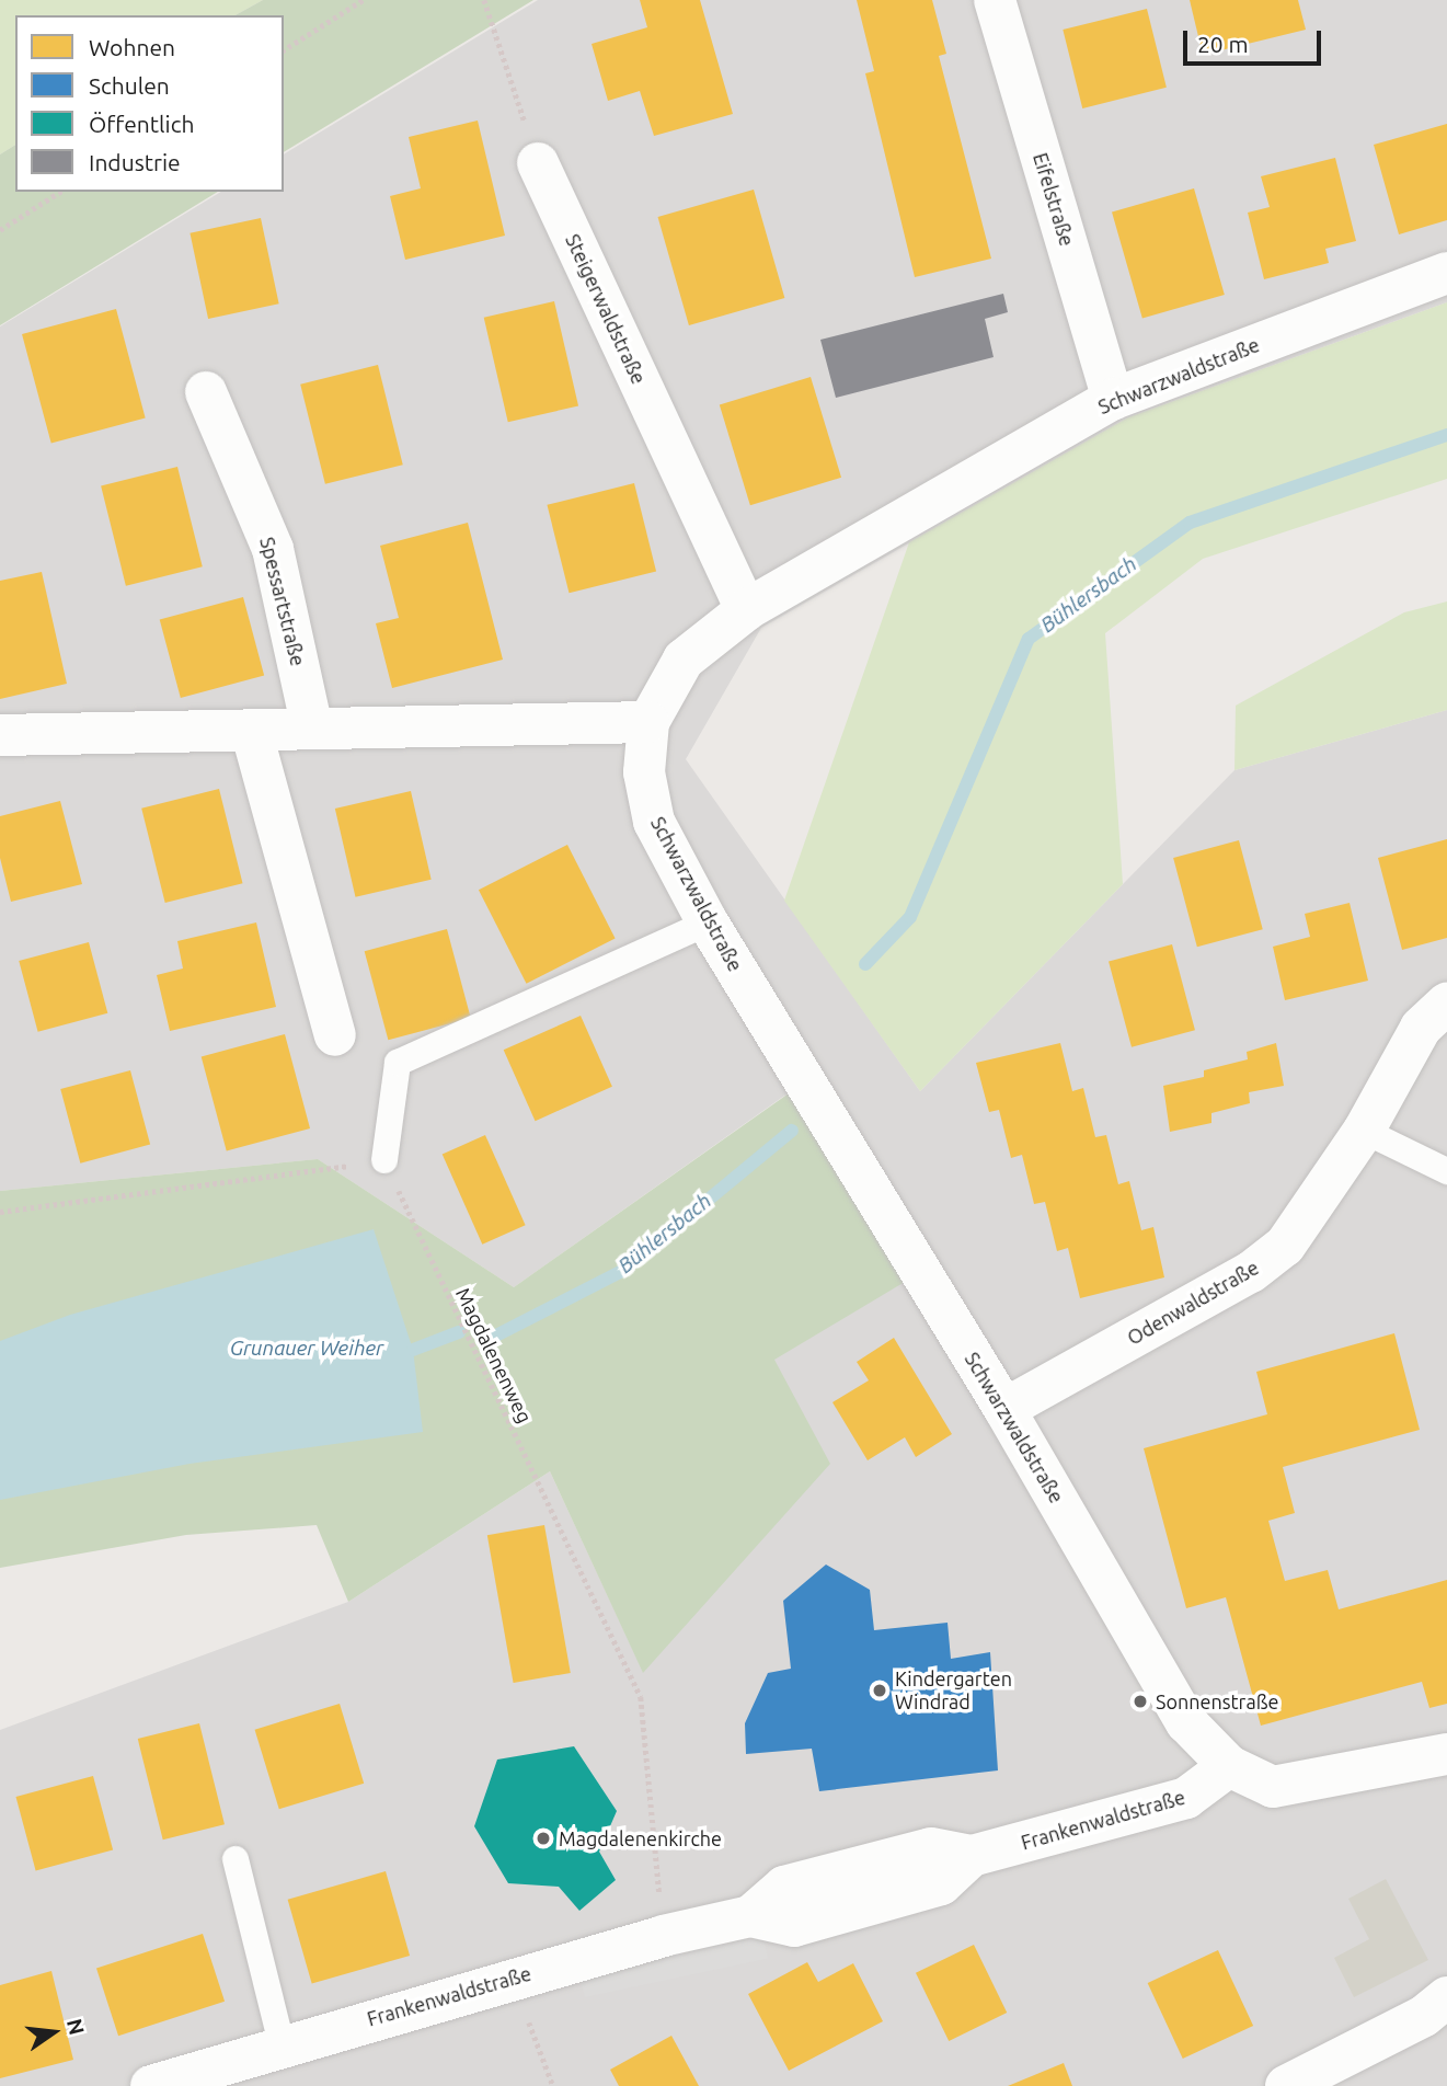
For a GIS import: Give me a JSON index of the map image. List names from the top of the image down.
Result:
{
  "streets": {
    "street": [
      "Eifelstraße",
      "Steigerwaldstraße",
      "Schwarzwaldstraße",
      "Spessartstraße",
      "Odenwaldstraße",
      "Frankenwaldstraße"
    ],
    "path": ["Magdalenenweg"]
  },
  "crossings": [
    ["Eifelstraße", "Schwarzwaldstraße"],
    ["Steigerwaldstraße", "Schwarzwaldstraße"],
    ["Schwarzwaldstraße", "Odenwaldstraße"],
    ["Schwarzwaldstraße", "Frankenwaldstraße"],
    ["Magdalenenweg", "Frankenwaldstraße"]
  ],
  "water": ["Bühlersbach", "Grunauer Weiher"],
  "places": ["Kindergarten Windrad", "Sonnenstraße", "Magdalenenkirche"],
  "legend": [
    "Wohnen",
    "Schulen",
    "Öffentlich",
    "Industrie"
  ],
  "scale_bar": "20 m",
  "north": "right"
}
